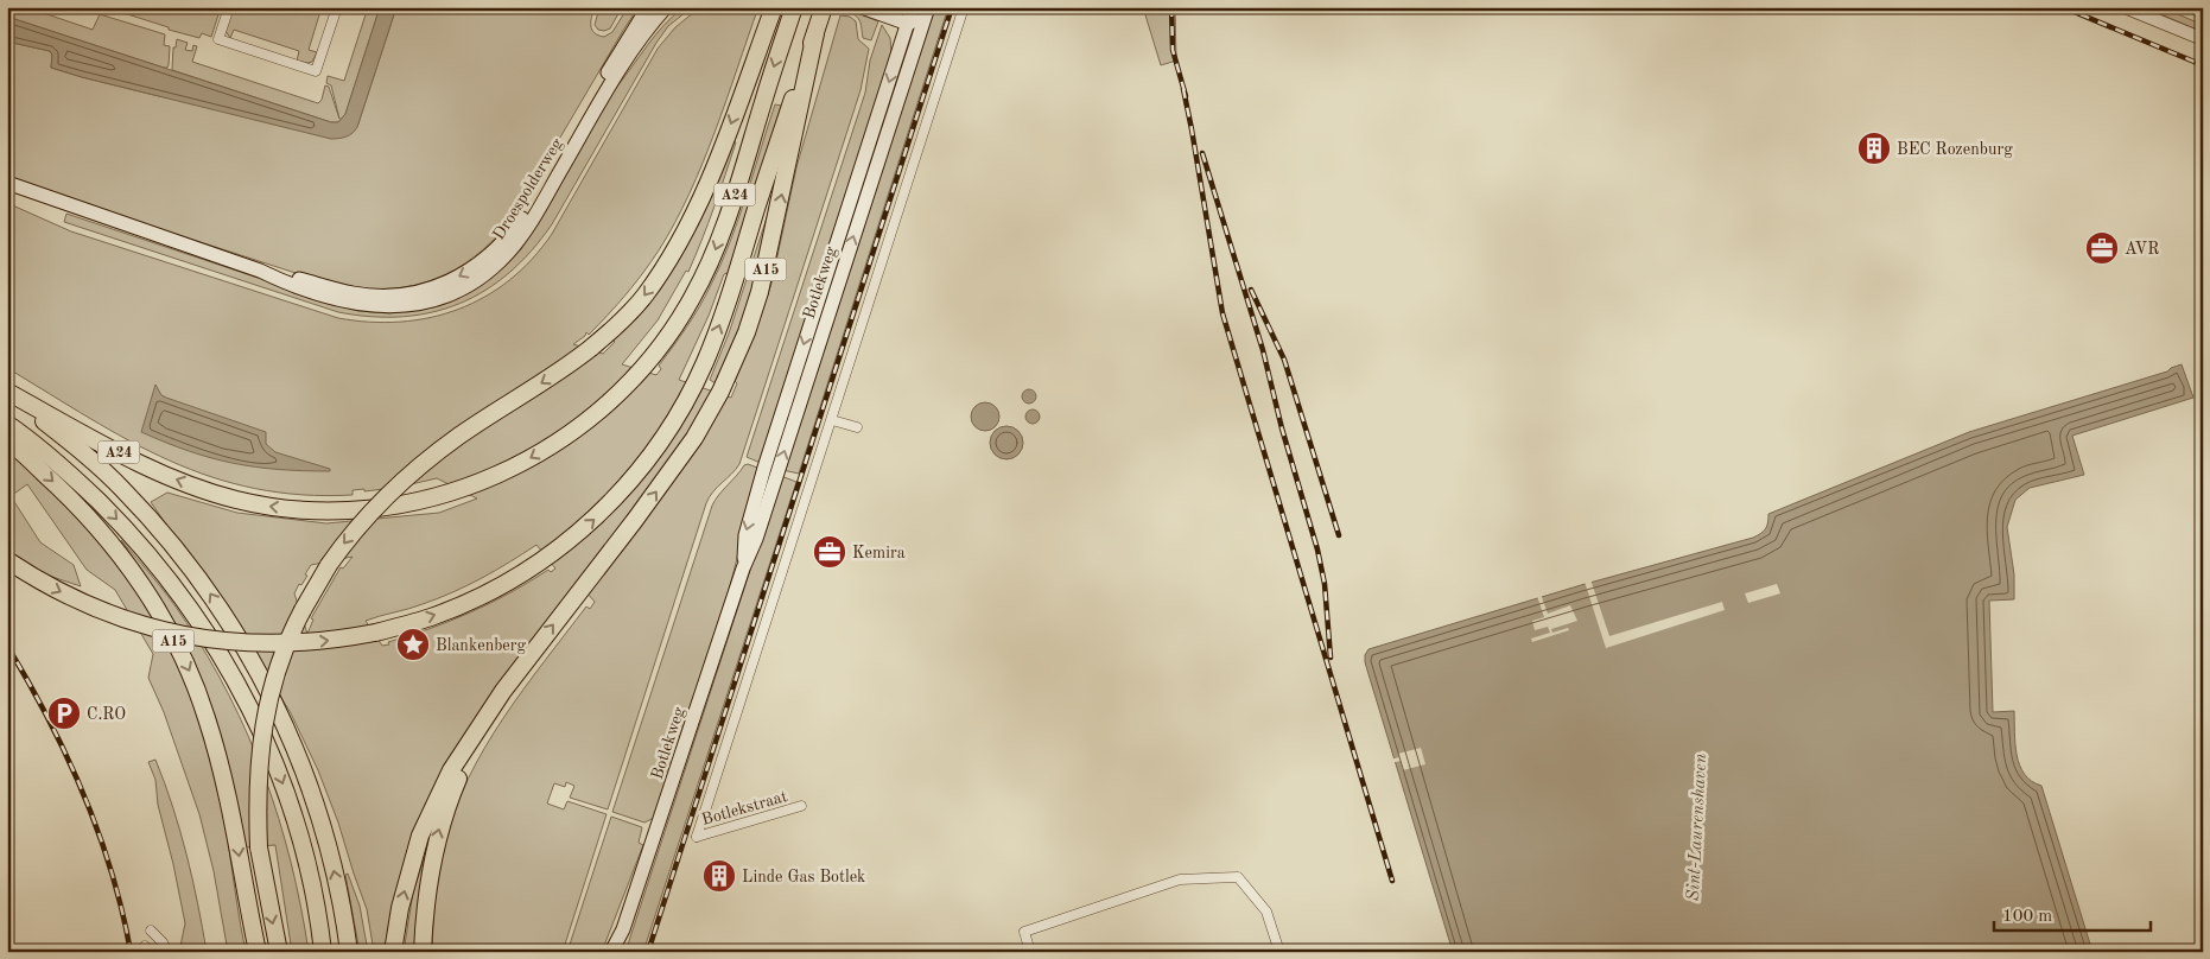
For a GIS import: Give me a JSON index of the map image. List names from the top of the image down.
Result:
{
  "streets": {
    "highway": ["A24", "A15"],
    "main road": ["Droespolderweg", "Botlekweg"],
    "street": ["Botlekstraat"]
  },
  "crossings": [
    ["A24", "A15"]
  ],
  "water": ["Sint-Laurenshaven"],
  "places": {
    "building": ["BEC Rozenburg", "Linde Gas Botlek"],
    "office": ["AVR", "Kemira"],
    "place": ["Blankenberg"],
    "parking": ["C.RO"]
  },
  "scale_bar": "100 m"
}
